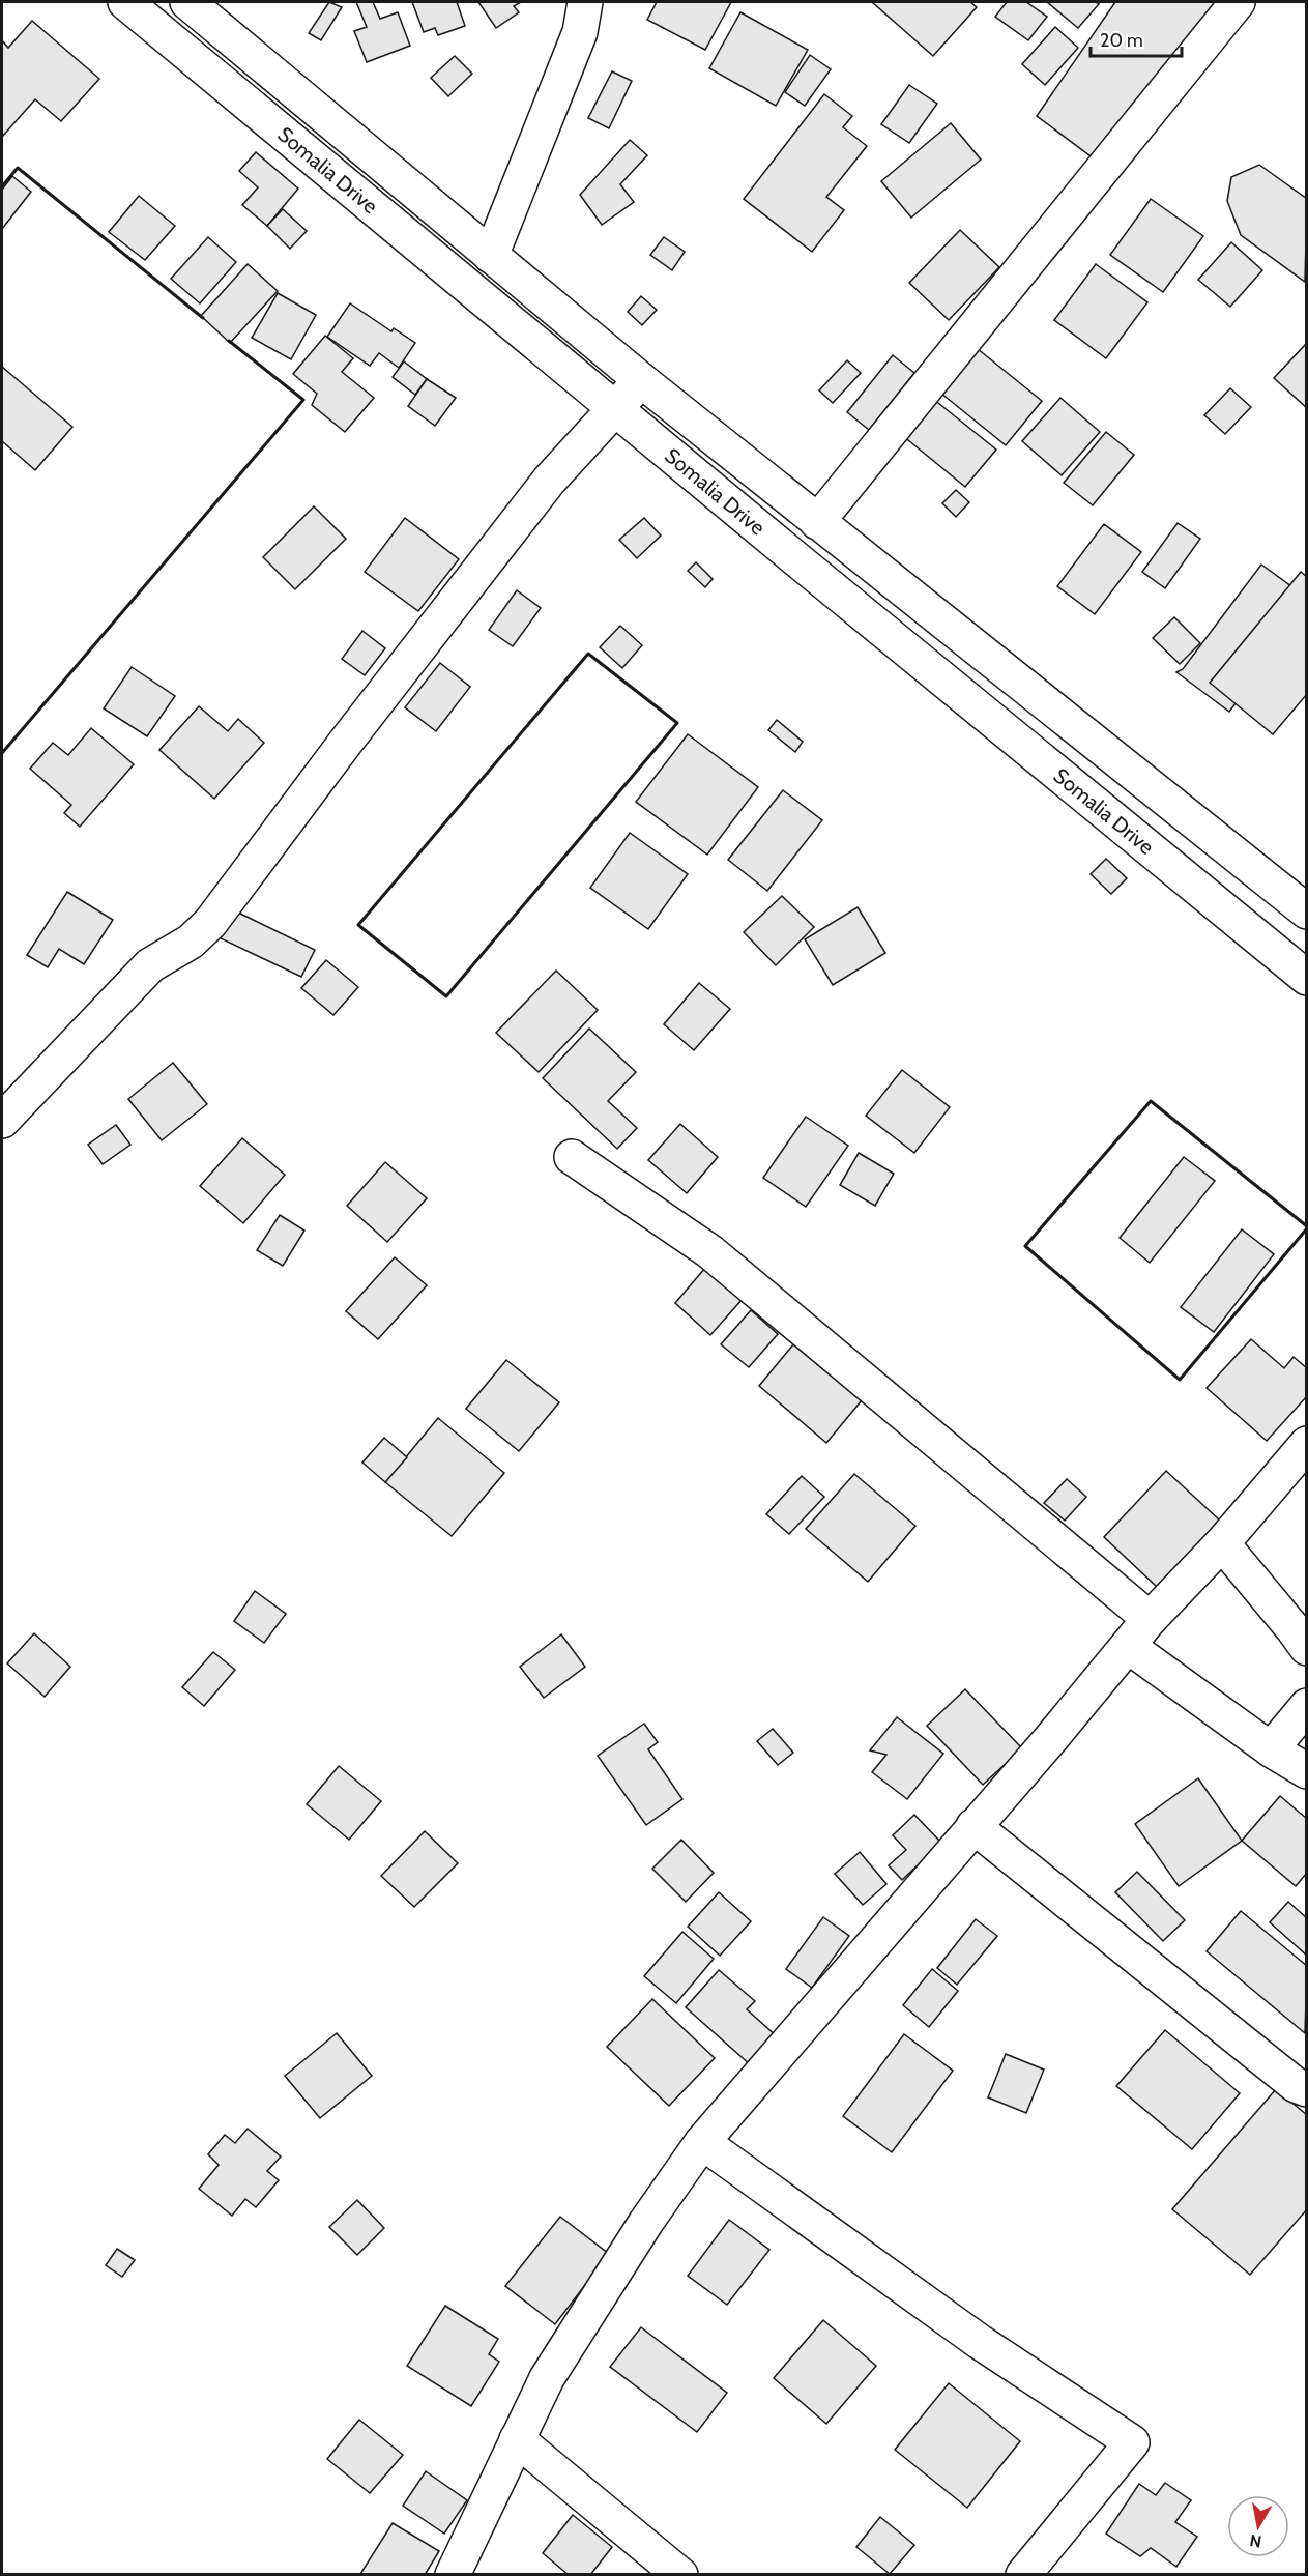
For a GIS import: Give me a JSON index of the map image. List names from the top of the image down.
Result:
{
  "streets": {
    "street": ["Somalia Drive"]
  },
  "scale_bar": "20 m",
  "north": "bottom"
}
